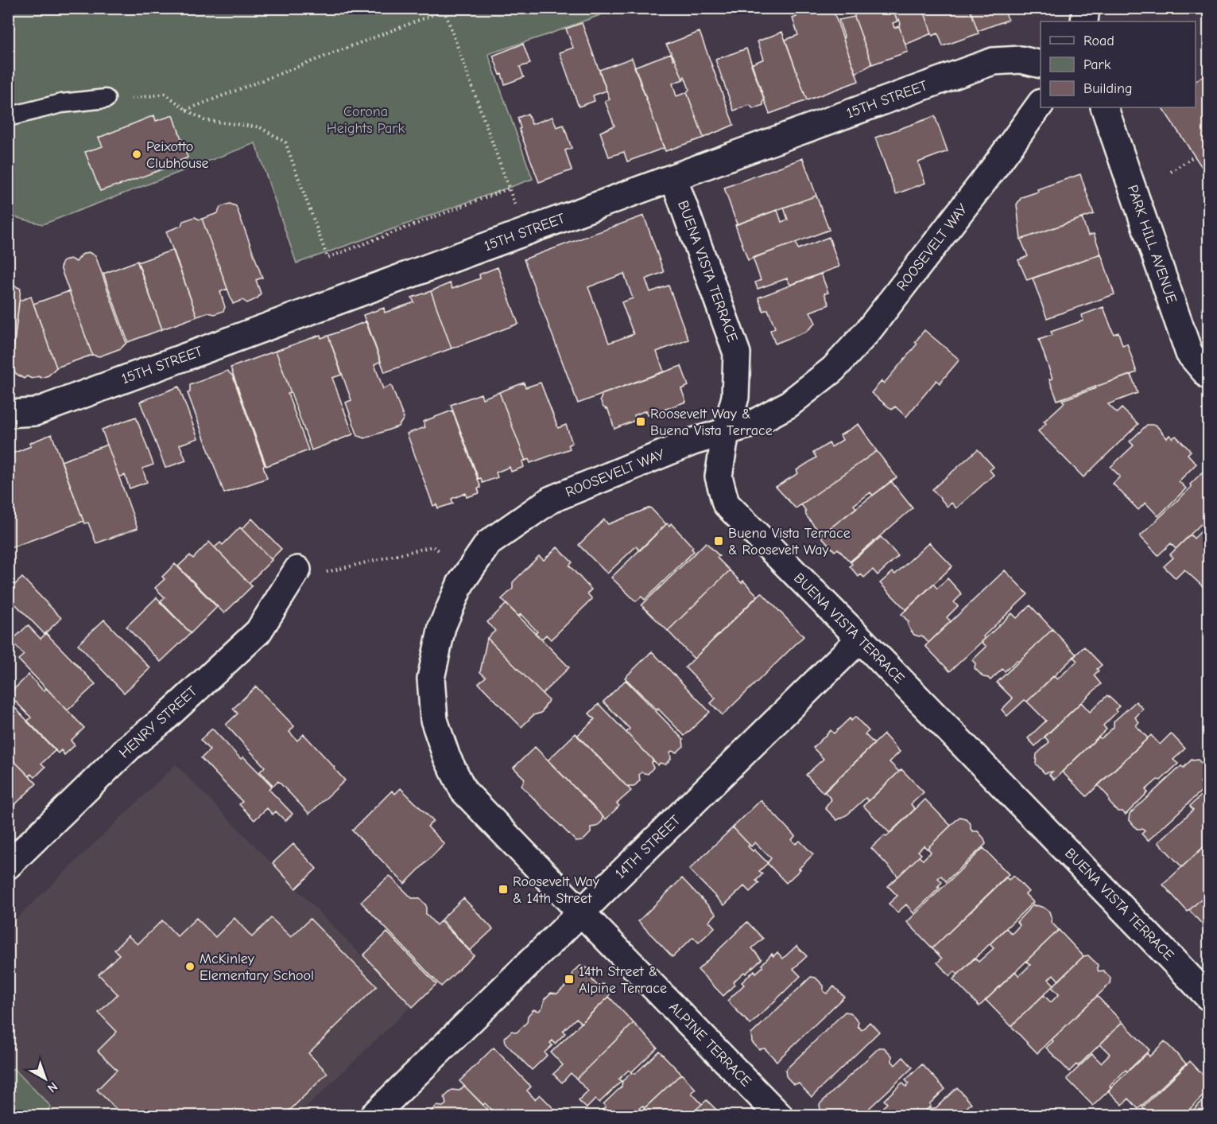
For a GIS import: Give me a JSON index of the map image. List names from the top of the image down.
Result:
{
  "streets": {
    "street": [
      "15TH STREET",
      "PARK HILL AVENUE",
      "ROOSEVELT WAY",
      "BUENA VISTA TERRACE",
      "HENRY STREET",
      "14TH STREET",
      "ALPINE TERRACE"
    ]
  },
  "crossings": [
    ["15TH STREET", "BUENA VISTA TERRACE"],
    ["ROOSEVELT WAY", "BUENA VISTA TERRACE"],
    ["ROOSEVELT WAY", "14TH STREET"],
    ["ROOSEVELT WAY", "ALPINE TERRACE"],
    ["BUENA VISTA TERRACE", "14TH STREET"],
    ["14TH STREET", "ALPINE TERRACE"]
  ],
  "parks": ["Corona Heights Park"],
  "places": {
    "other": ["Peixotto Clubhouse", "McKinley Elementary School"],
    "transit": [
      "Roosevelt Way & Buena Vista Terrace",
      "Buena Vista Terrace & Roosevelt Way",
      "Roosevelt Way & 14th Street",
      "14th Street & Alpine Terrace"
    ]
  },
  "legend": ["Road", "Park", "Building"],
  "north": "bottom right"
}
